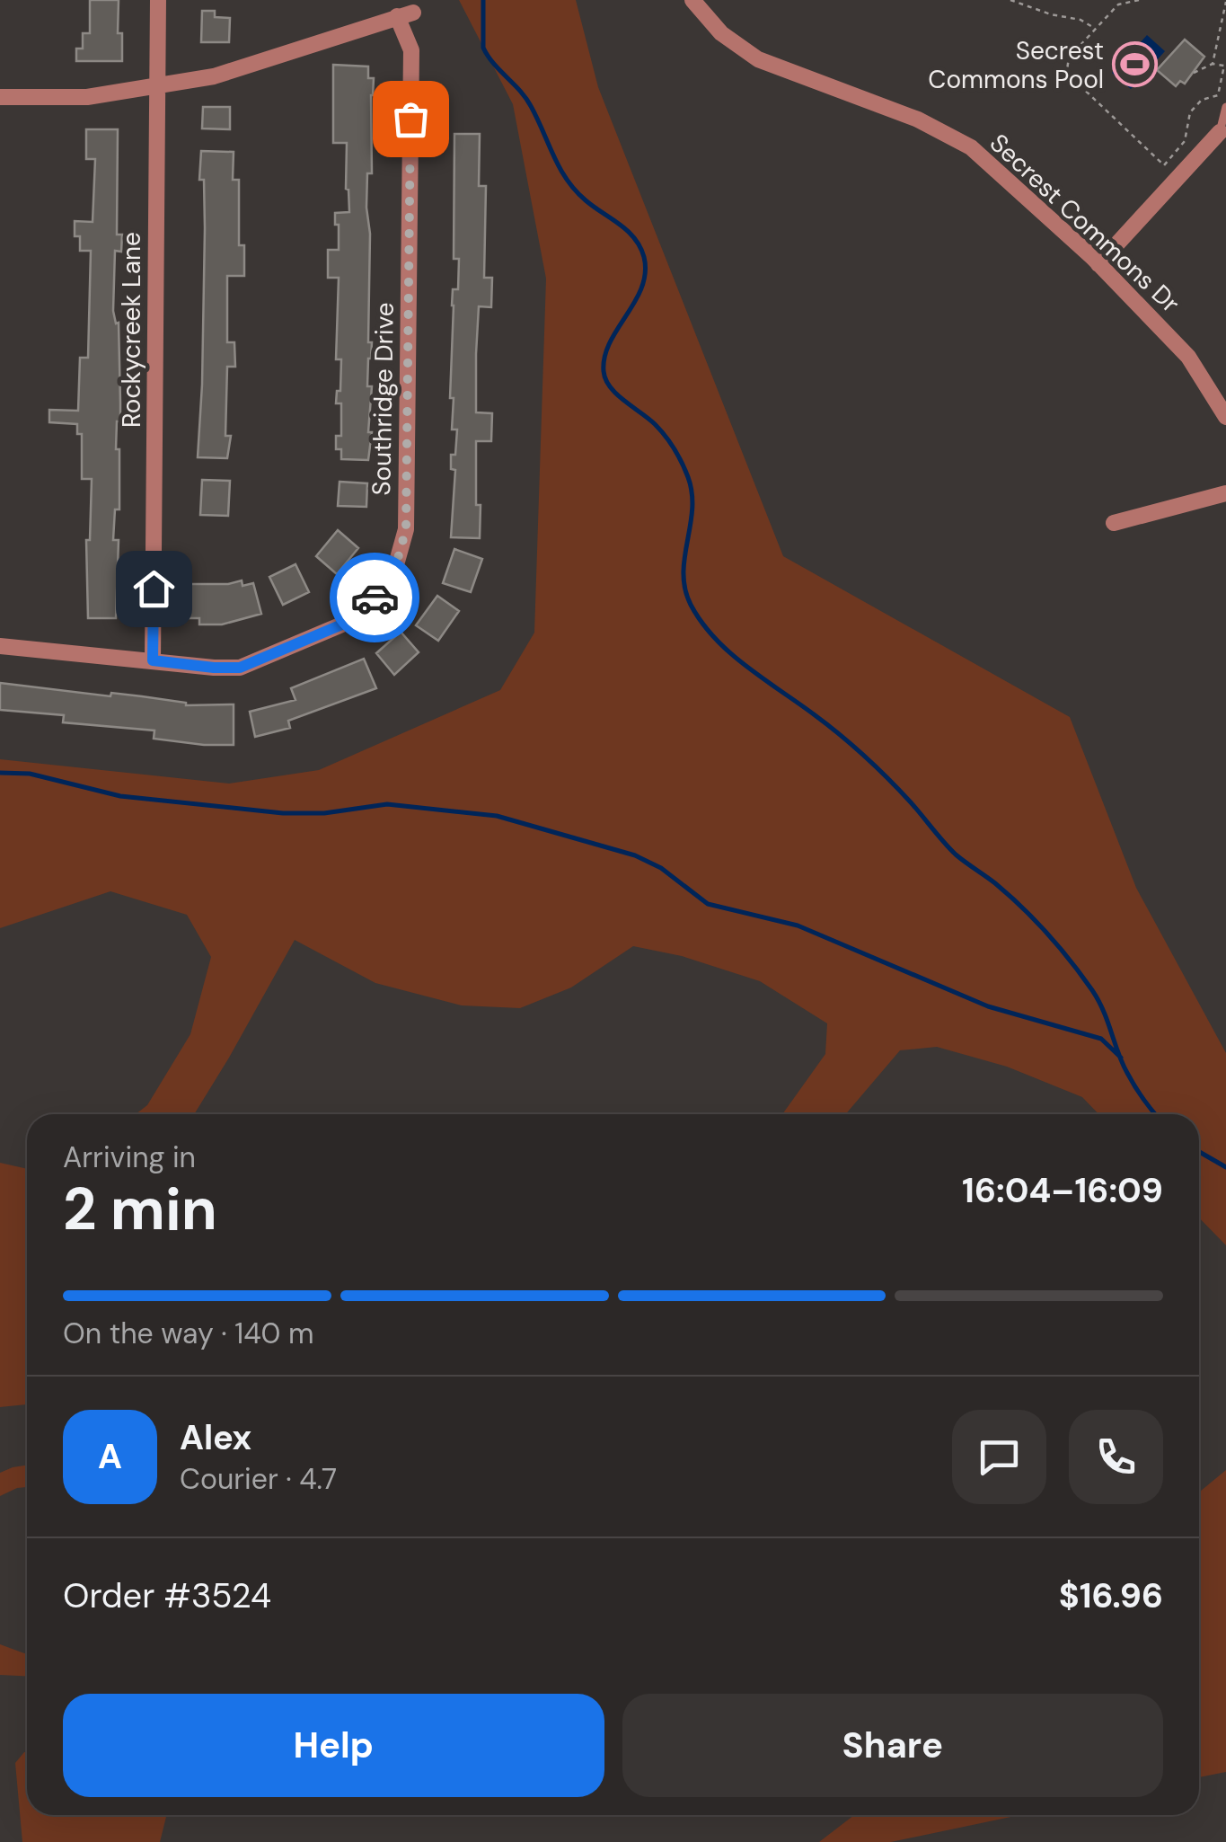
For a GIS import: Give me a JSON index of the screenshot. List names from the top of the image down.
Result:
{
  "streets": {
    "street": ["Secrest Commons Dr", "Rockycreek Lane", "Southridge Drive"]
  },
  "crossings": [
    ["Rockycreek Lane", "Southridge Drive"]
  ],
  "places": {
    "sports": ["Secrest Commons Pool"]
  },
  "page": {
    "heading": ["2 min", "Arriving in", "16:04–16:09"],
    "panel": [
      "Alex",
      "Courier · 4.7",
      "Order #3524",
      "$16.96"
    ],
    "bar": "On the way · 140 m",
    "round": "A",
    "buttons": ["Help", "Share"]
  }
}
